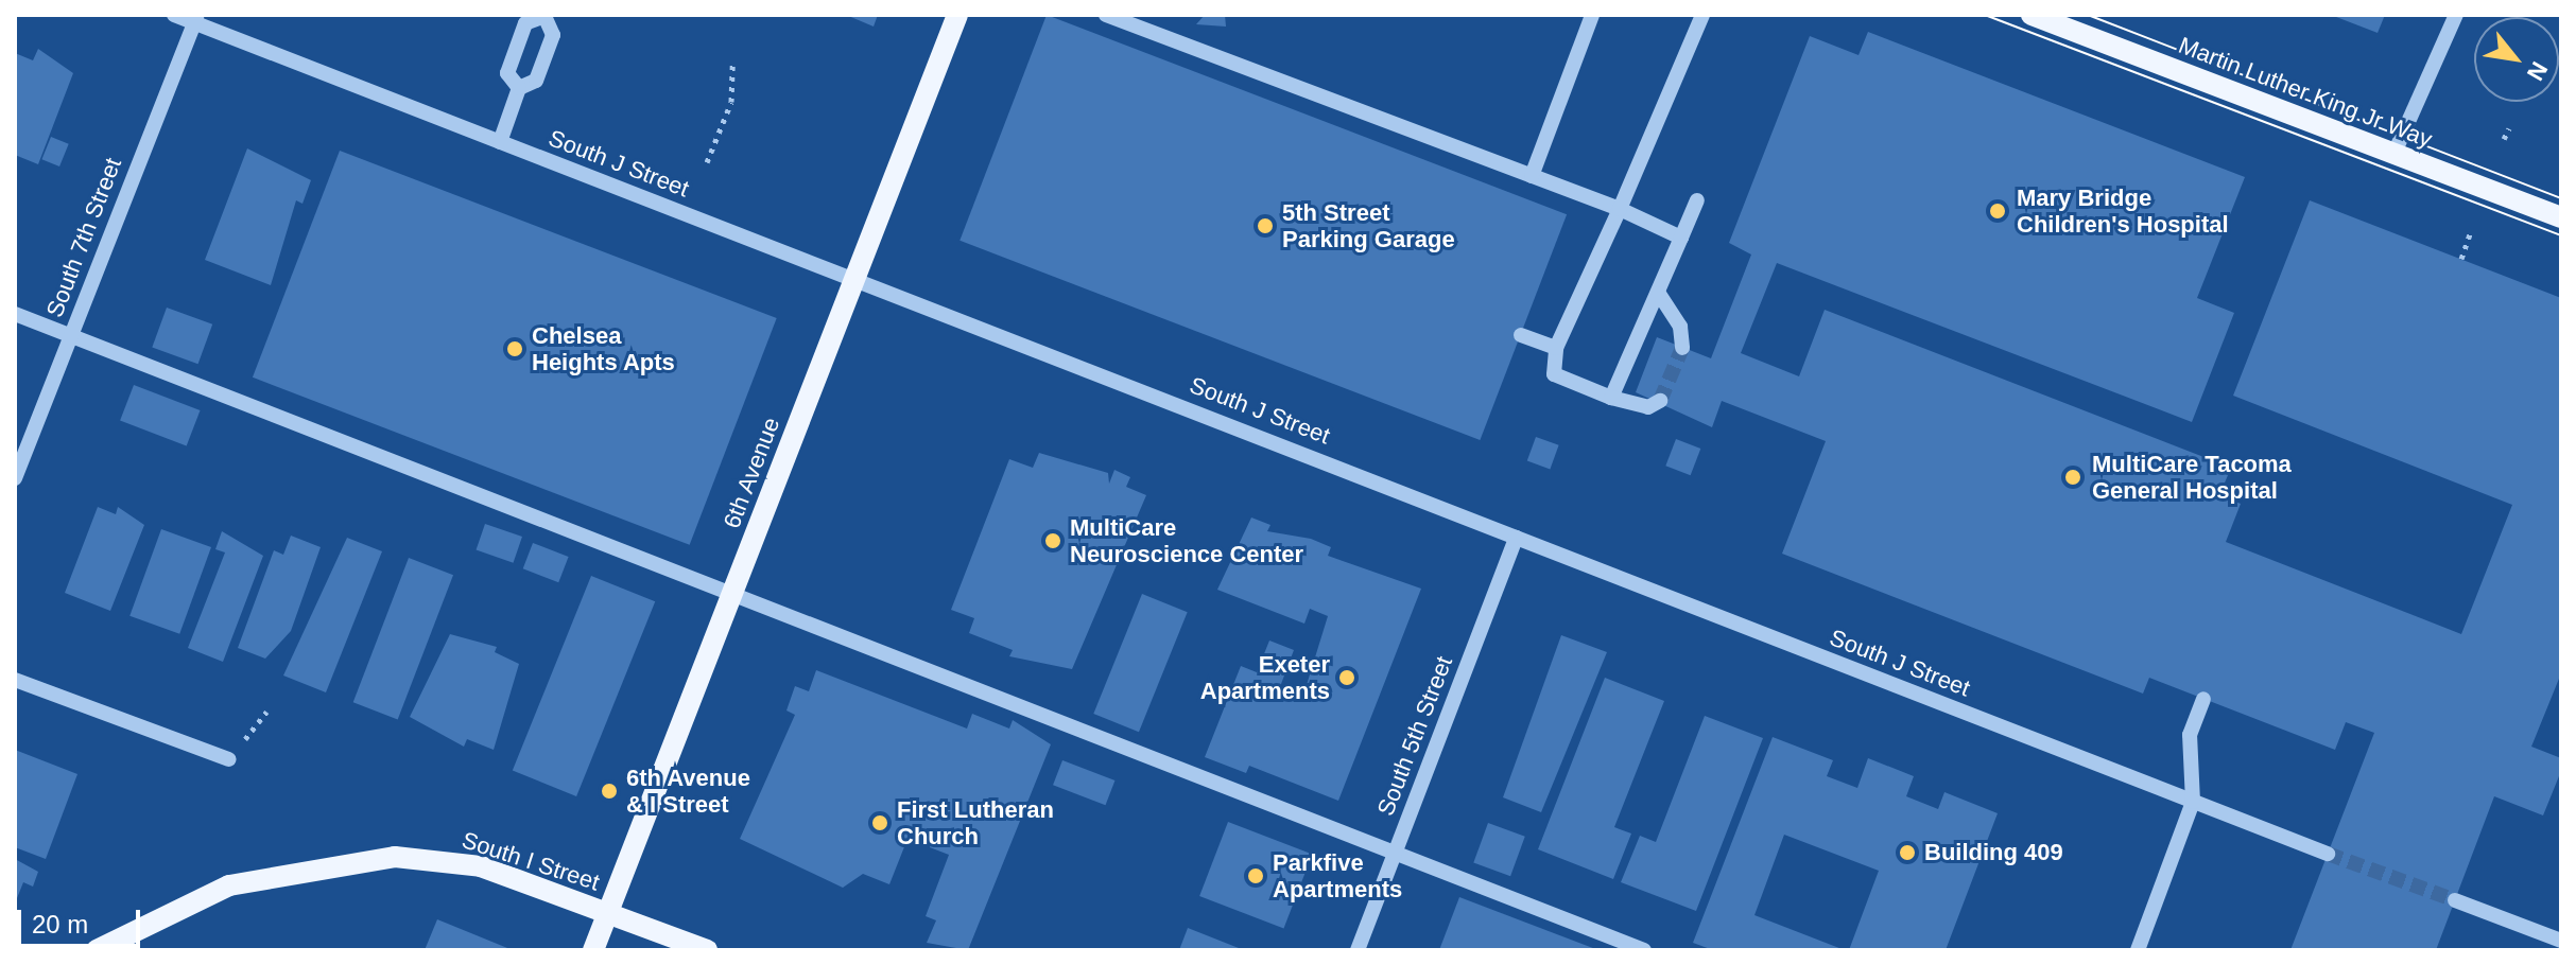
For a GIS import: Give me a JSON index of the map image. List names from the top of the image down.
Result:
{
  "streets": {
    "main road": ["Martin Luther King Jr Way", "6th Avenue", "South I Street"],
    "street": ["South J Street", "South 7th Street", "South 5th Street"]
  },
  "crossings": [
    ["South J Street", "South 7th Street"],
    ["South J Street", "6th Avenue"],
    ["South J Street", "South 5th Street"],
    ["6th Avenue", "South I Street"]
  ],
  "places": [
    "Mary Bridge Children's Hospital",
    "5th Street Parking Garage",
    "Chelsea Heights Apts",
    "MultiCare Tacoma General Hospital",
    "MultiCare Neuroscience Center",
    "Exeter Apartments",
    "6th Avenue & I Street",
    "First Lutheran Church",
    "Building 409",
    "Parkfive Apartments"
  ],
  "scale_bar": "20 m",
  "north": "bottom right"
}
